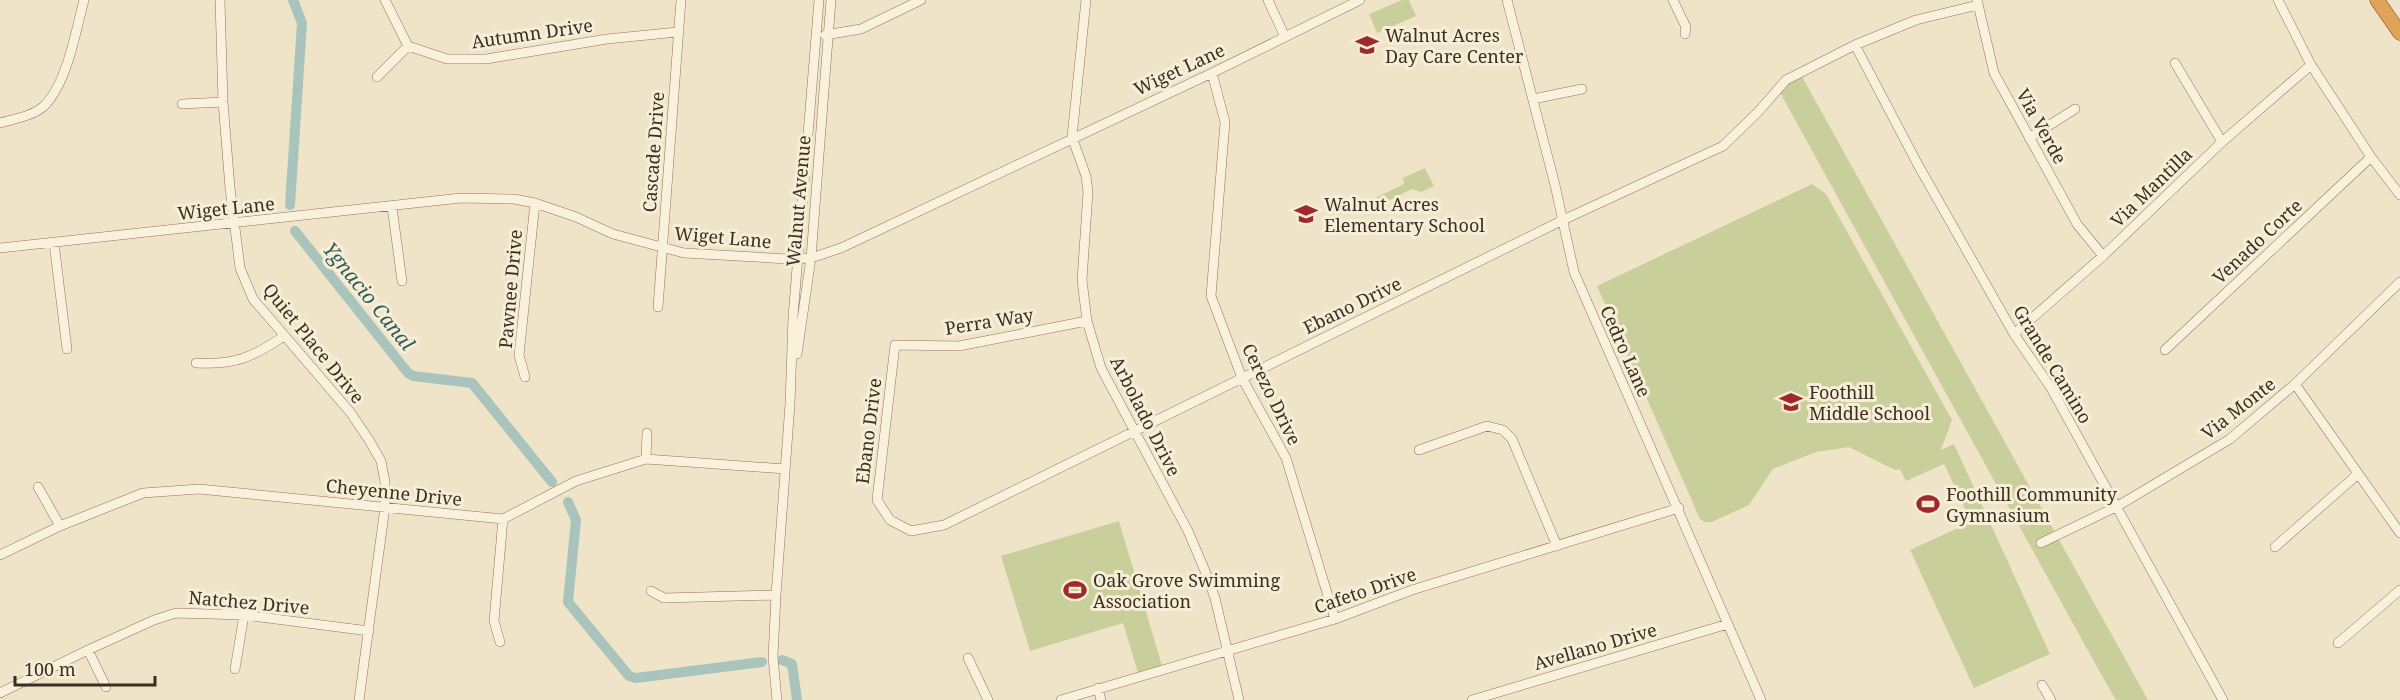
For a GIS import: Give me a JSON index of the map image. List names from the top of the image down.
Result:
{
  "streets": {
    "street": [
      "Autumn Drive",
      "Wiget Lane",
      "Via Verde",
      "Cascade Drive",
      "Via Mantilla",
      "Walnut Avenue",
      "Venado Corte",
      "Pawnee Drive",
      "Ebano Drive",
      "Perra Way",
      "Quiet Place Drive",
      "Cedro Lane",
      "Grande Camino",
      "Cerezo Drive",
      "Via Monte",
      "Arbolado Drive",
      "Cheyenne Drive",
      "Cafeto Drive",
      "Natchez Drive",
      "Avellano Drive"
    ]
  },
  "crossings": [
    ["Autumn Drive", "Cascade Drive"],
    ["Wiget Lane", "Cascade Drive"],
    ["Wiget Lane", "Walnut Avenue"],
    ["Wiget Lane", "Pawnee Drive"],
    ["Wiget Lane", "Quiet Place Drive"],
    ["Wiget Lane", "Cerezo Drive"],
    ["Wiget Lane", "Arbolado Drive"],
    ["Via Verde", "Via Mantilla"],
    ["Via Verde", "Ebano Drive"],
    ["Via Mantilla", "Grande Camino"],
    ["Ebano Drive", "Perra Way"],
    ["Ebano Drive", "Cedro Lane"],
    ["Ebano Drive", "Grande Camino"],
    ["Ebano Drive", "Cerezo Drive"],
    ["Ebano Drive", "Arbolado Drive"],
    ["Perra Way", "Arbolado Drive"],
    ["Quiet Place Drive", "Cheyenne Drive"],
    ["Quiet Place Drive", "Natchez Drive"],
    ["Cedro Lane", "Cafeto Drive"],
    ["Cedro Lane", "Avellano Drive"],
    ["Grande Camino", "Via Monte"],
    ["Cerezo Drive", "Cafeto Drive"],
    ["Arbolado Drive", "Cafeto Drive"]
  ],
  "water": ["Ygnacio Canal"],
  "places": {
    "school or university": ["Walnut Acres Day Care Center", "Walnut Acres Elementary School", "Foothill Middle School"],
    "sports": ["Foothill Community Gymnasium", "Oak Grove Swimming Association"]
  },
  "scale_bar": "100 m"
}
